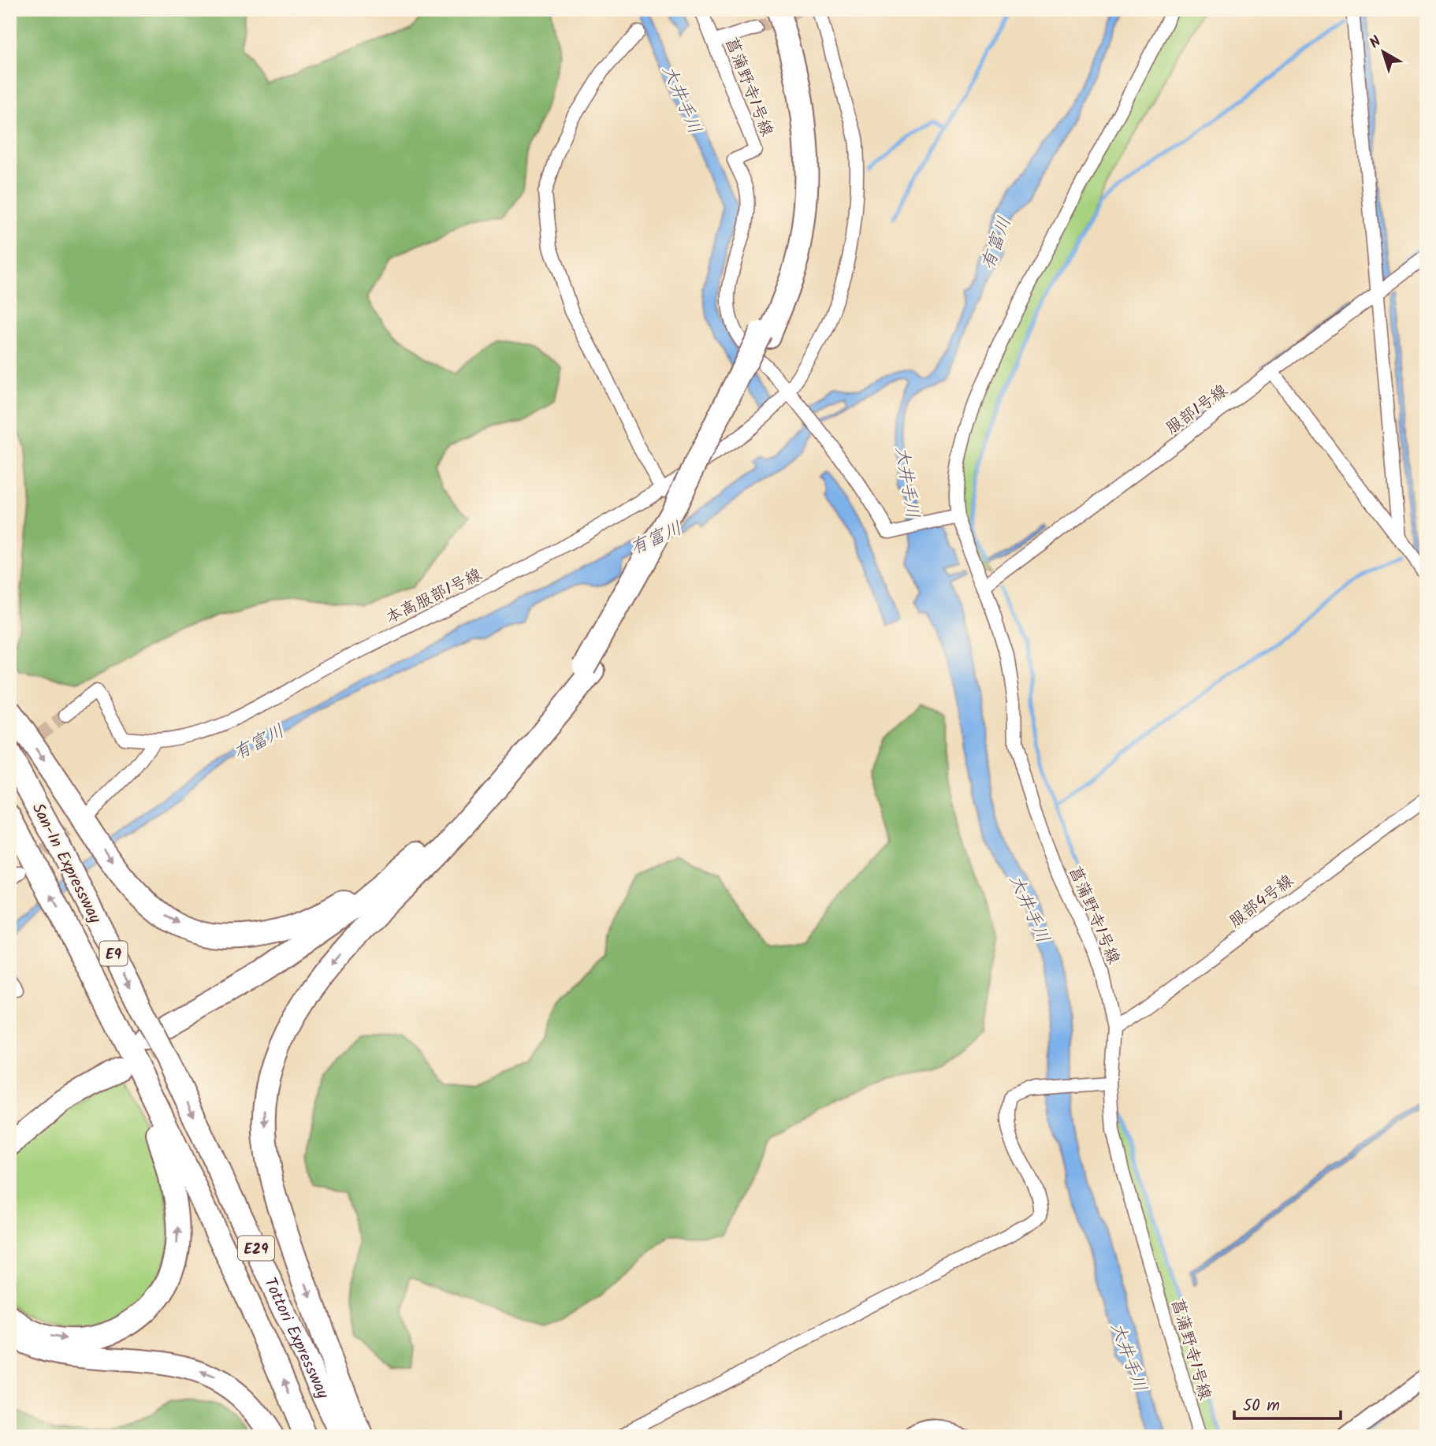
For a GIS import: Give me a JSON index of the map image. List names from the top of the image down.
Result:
{
  "streets": {
    "highway": [
      "San-In Expressway",
      "E9",
      "E29",
      "Tottori Expressway"
    ],
    "street": [
      "菖蒲野寺1号線",
      "服部1号線",
      "本高服部1号線",
      "服部4号線"
    ]
  },
  "crossings": [
    ["菖蒲野寺1号線", "服部1号線"],
    ["菖蒲野寺1号線", "本高服部1号線"],
    ["菖蒲野寺1号線", "服部4号線"],
    ["San-In Expressway", "Tottori Expressway"]
  ],
  "water": ["大井手川", "有富川"],
  "scale_bar": "50 m",
  "north": "top left"
}
